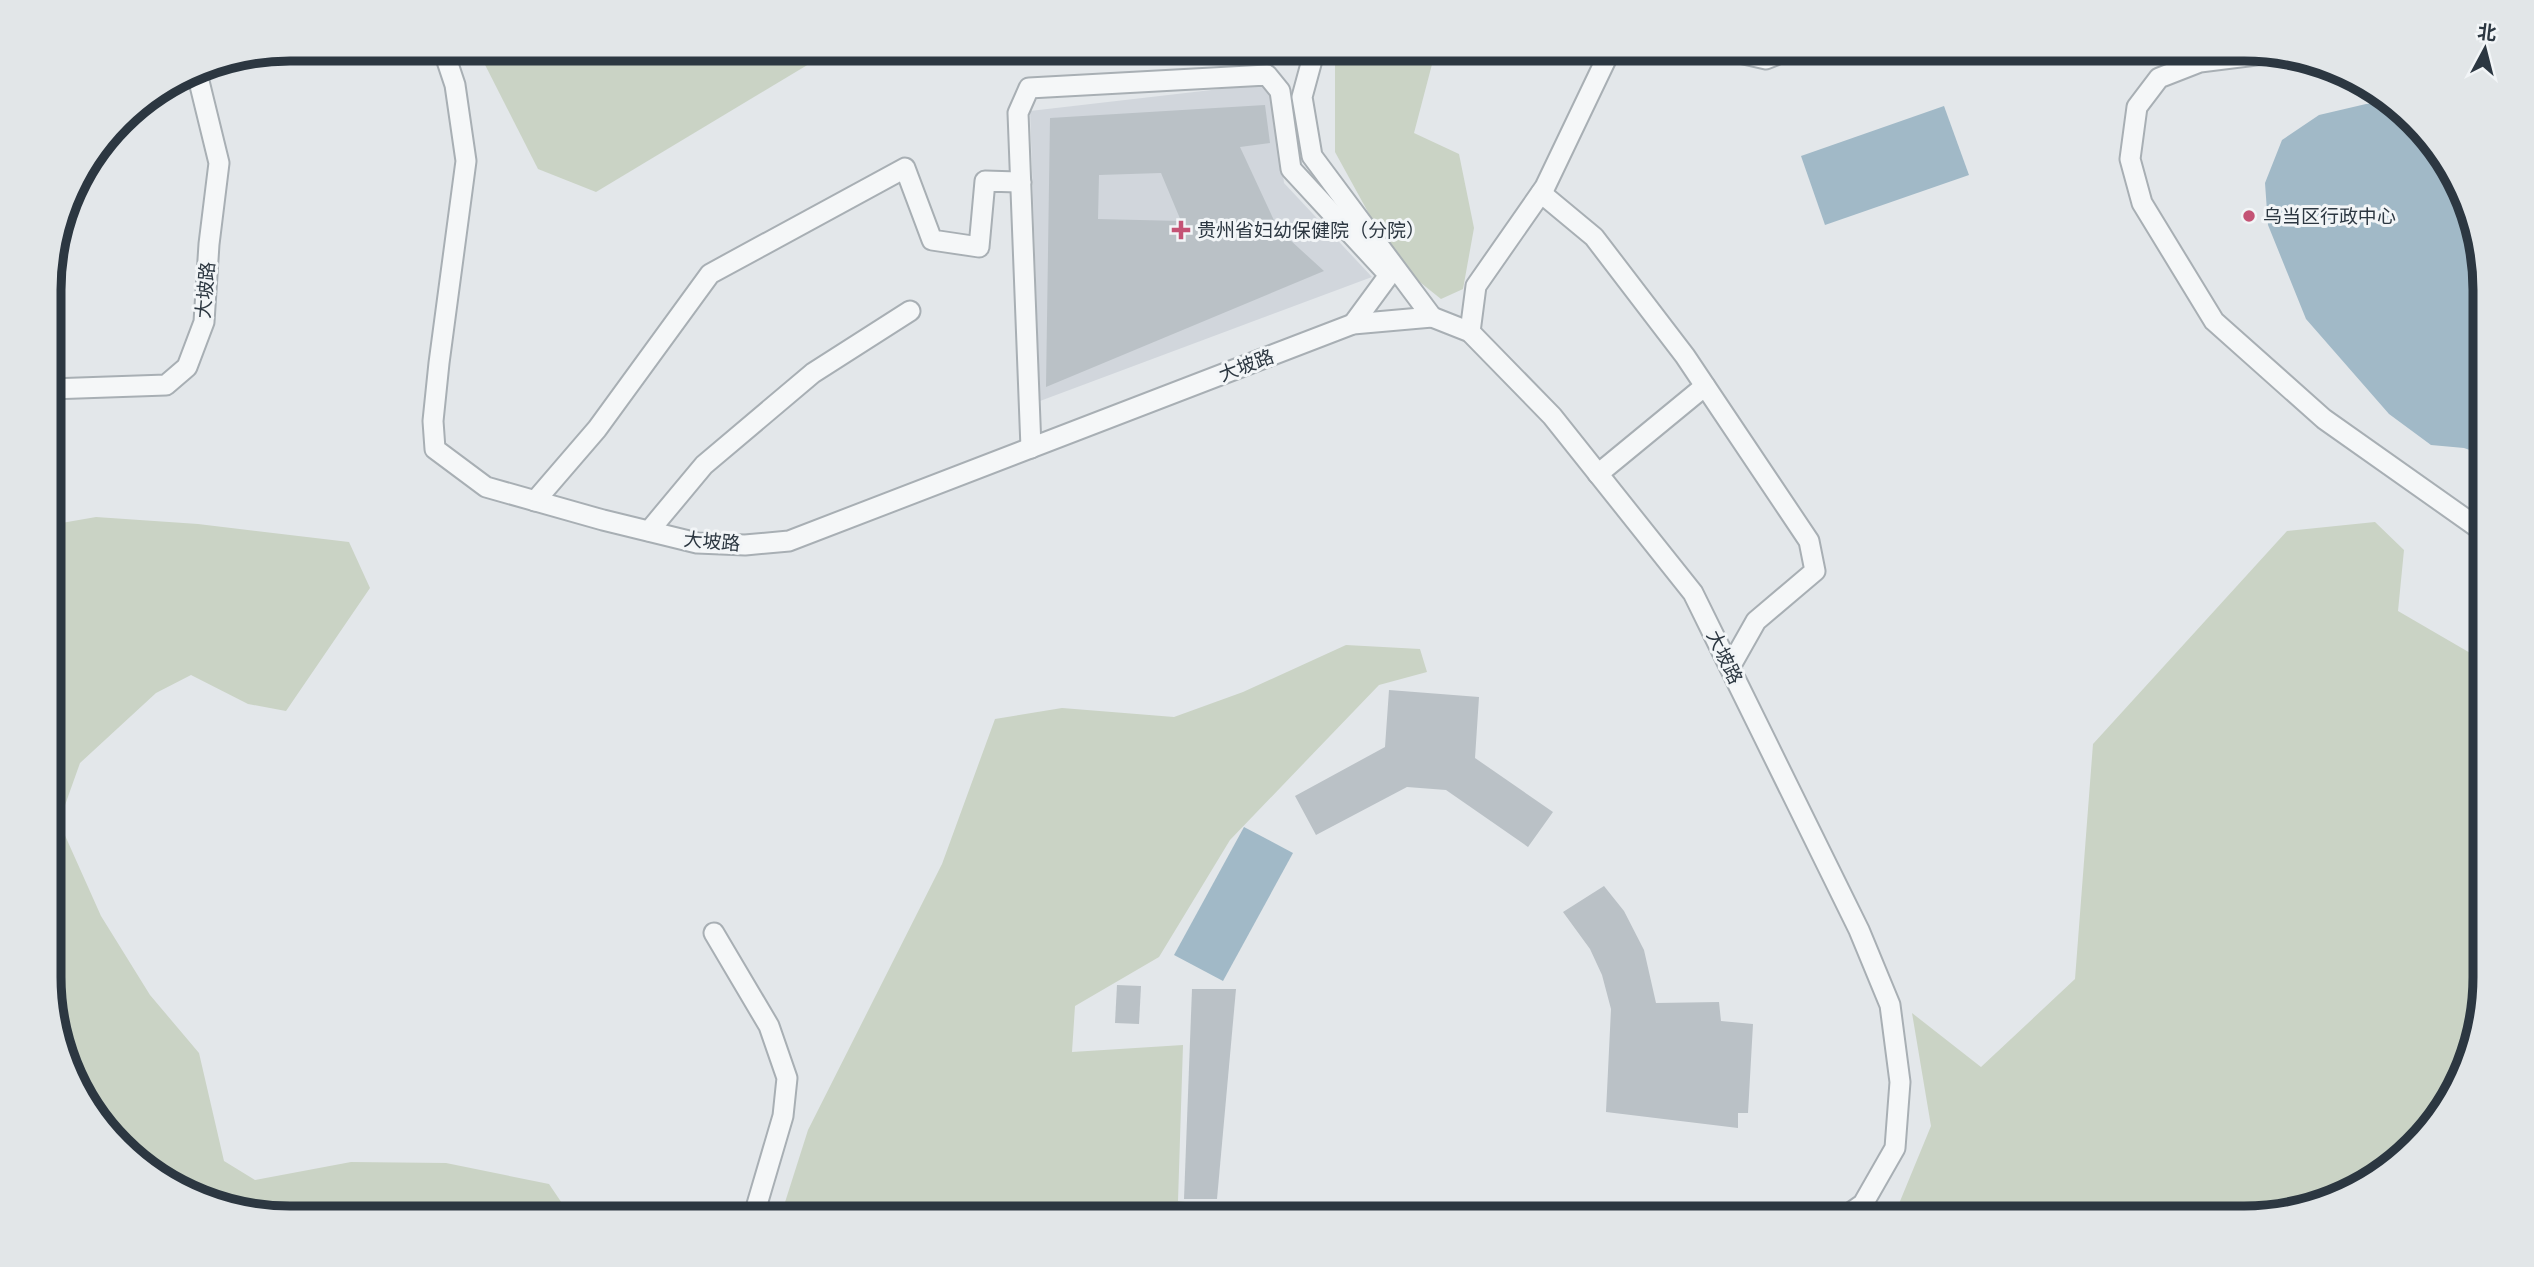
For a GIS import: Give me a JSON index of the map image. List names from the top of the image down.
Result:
{
  "streets": {
    "street": ["大坡路"]
  },
  "places": {
    "other": ["乌当区行政中心"],
    "health": ["贵州省妇幼保健院（分院）"]
  },
  "north": "top"
}
